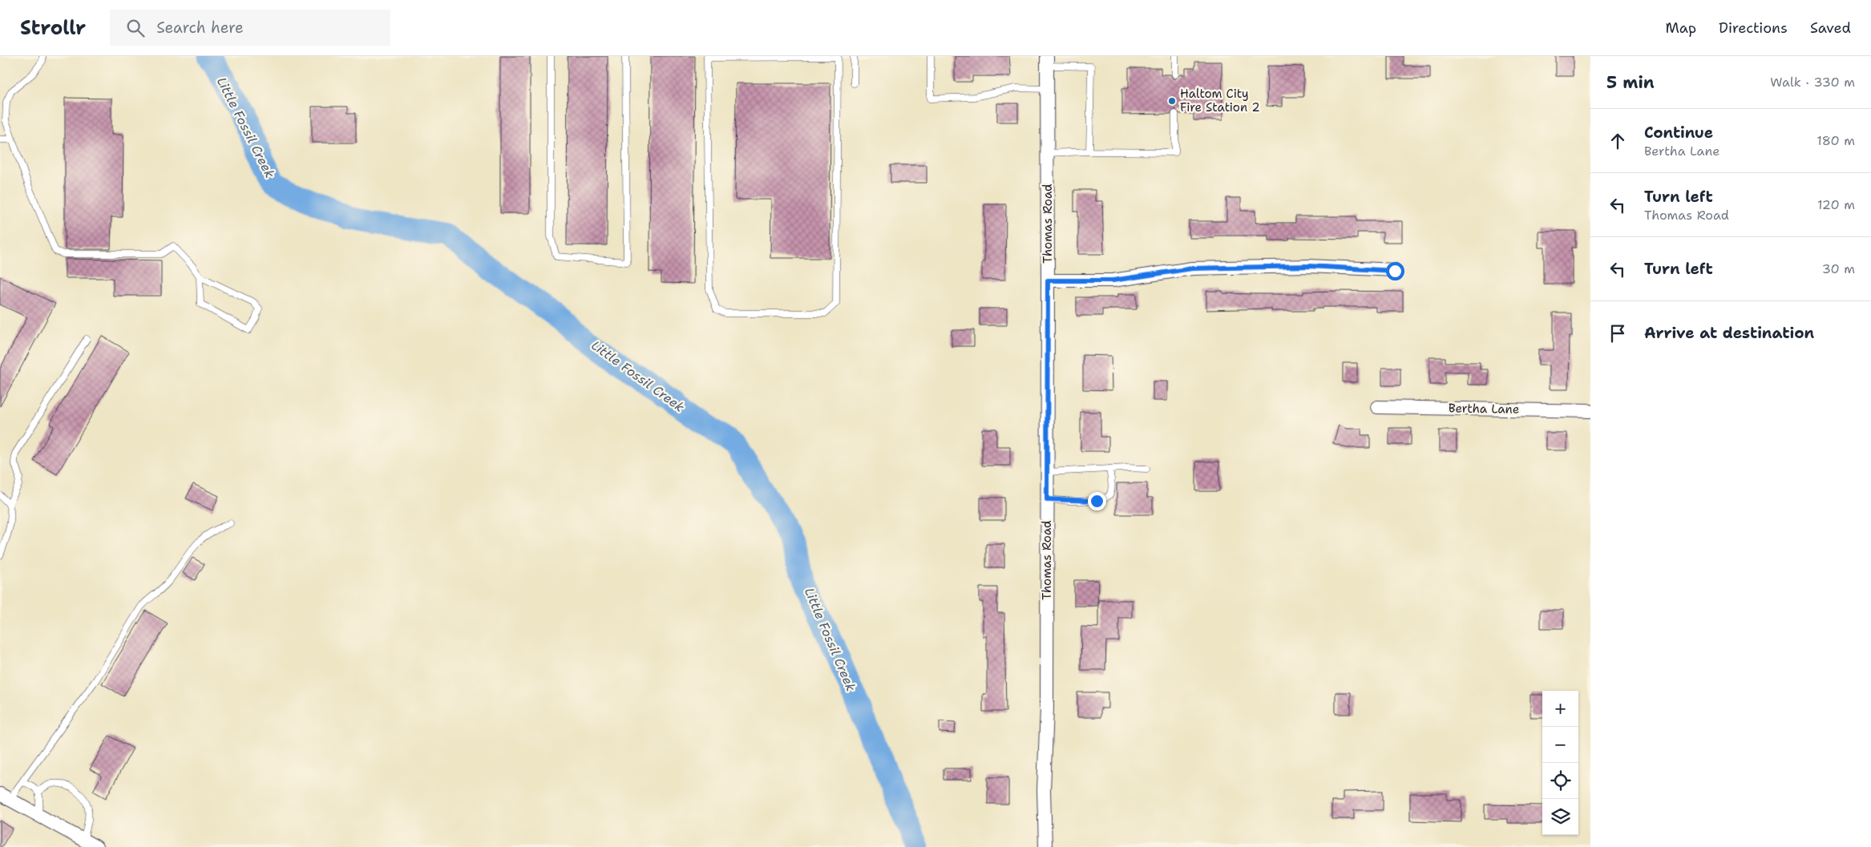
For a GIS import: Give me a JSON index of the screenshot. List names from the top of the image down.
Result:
{
  "streets": {
    "street": ["Thomas Road", "Bertha Lane"]
  },
  "water": ["Little Fossil Creek"],
  "places": ["Haltom City Fire Station 2"],
  "page": {
    "header": "Strollr",
    "search": "Search here",
    "nav": ["Map", "Directions", "Saved"],
    "heading": ["5 min", "Walk · 330 m"],
    "list": [
      ["Continue", "Bertha Lane", "180 m"],
      ["Turn left", "Thomas Road", "120 m"],
      ["Turn left", "30 m"],
      "Arrive at destination"
    ],
    "map_buttons": ["+", "−"]
  }
}
